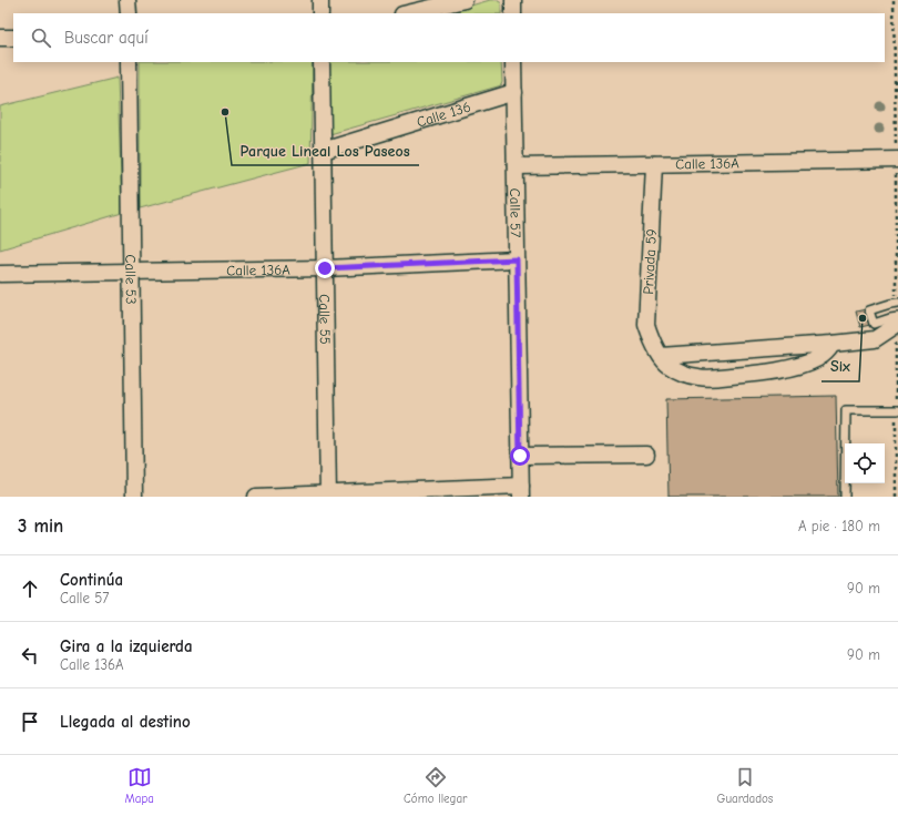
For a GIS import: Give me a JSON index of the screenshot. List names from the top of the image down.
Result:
{
  "streets": {
    "street": [
      "Calle 136",
      "Calle 136A",
      "Calle 57",
      "Privada 59",
      "Calle 53",
      "Calle 55"
    ]
  },
  "crossings": [
    ["Calle 136", "Calle 57"],
    ["Calle 136", "Calle 55"],
    ["Calle 136A", "Calle 57"],
    ["Calle 136A", "Privada 59"],
    ["Calle 136A", "Calle 53"],
    ["Calle 136A", "Calle 55"]
  ],
  "places": ["Parque Lineal Los Paseos", "Six"],
  "page": {
    "search": "Buscar aquí",
    "heading": ["3 min", "A pie · 180 m"],
    "list": [
      ["Continúa", "Calle 57", "90 m"],
      ["Gira a la izquierda", "Calle 136A", "90 m"],
      "Llegada al destino"
    ],
    "nav": ["Mapa", "Cómo llegar", "Guardados"]
  }
}
